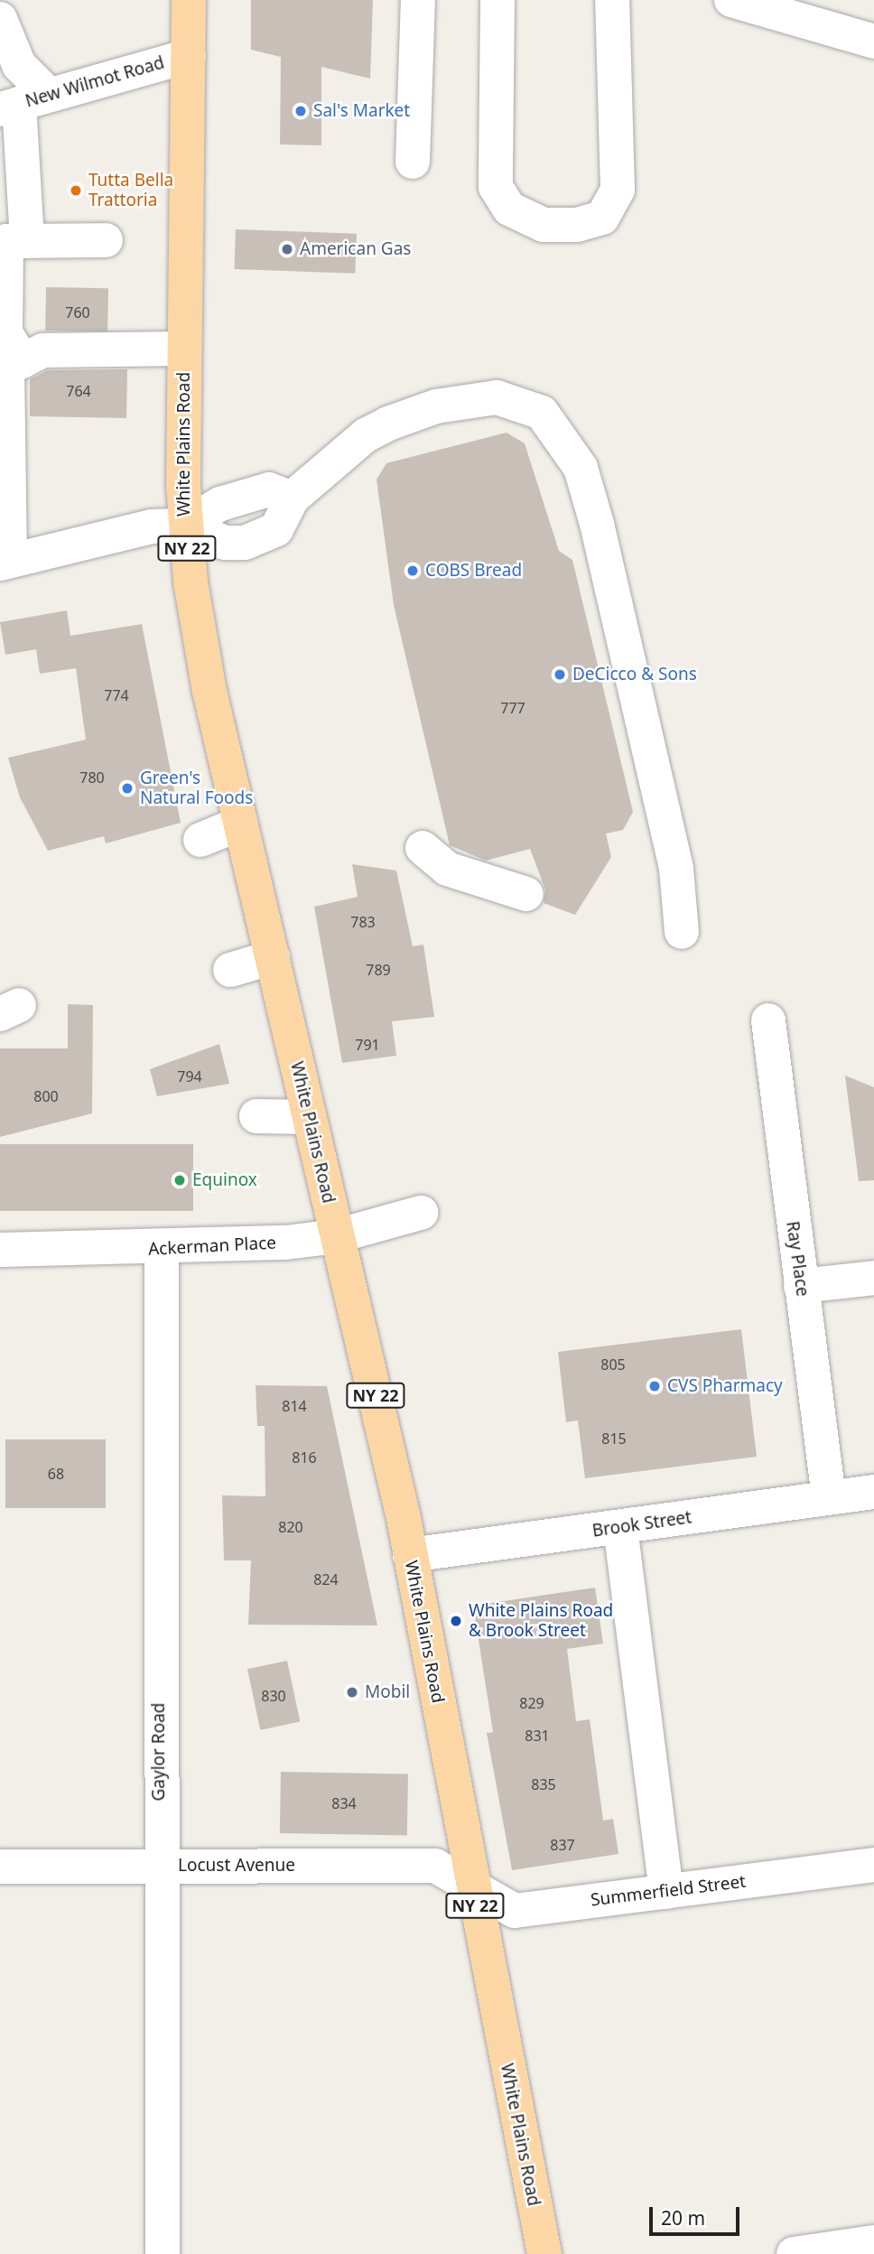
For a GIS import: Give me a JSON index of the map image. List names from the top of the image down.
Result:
{
  "streets": {
    "main road": ["White Plains Road", "NY 22"],
    "street": [
      "New Wilmot Road",
      "Ackerman Place",
      "Ray Place",
      "Brook Street",
      "Gaylor Road",
      "Locust Avenue",
      "Summerfield Street"
    ]
  },
  "crossings": [
    ["New Wilmot Road", "White Plains Road"],
    ["White Plains Road", "Ackerman Place"],
    ["White Plains Road", "Brook Street"],
    ["White Plains Road", "Locust Avenue"],
    ["White Plains Road", "Summerfield Street"],
    ["Ackerman Place", "Gaylor Road"],
    ["Ray Place", "Brook Street"],
    ["Gaylor Road", "Locust Avenue"],
    ["Locust Avenue", "Summerfield Street"]
  ],
  "places": [
    "Sal's Market",
    "Tutta Bella Trattoria",
    "American Gas",
    "COBS Bread",
    "DeCicco & Sons",
    "Green's Natural Foods",
    "Equinox",
    "CVS Pharmacy",
    "White Plains Road & Brook Street",
    "Mobil"
  ],
  "house_numbers": [
    "760",
    "764",
    "774",
    "777",
    "780",
    "783",
    "789",
    "791",
    "794",
    "800",
    "805",
    "814",
    "815",
    "816",
    "68",
    "820",
    "824",
    "830",
    "829",
    "831",
    "835",
    "834",
    "837"
  ],
  "scale_bar": "20 m"
}
